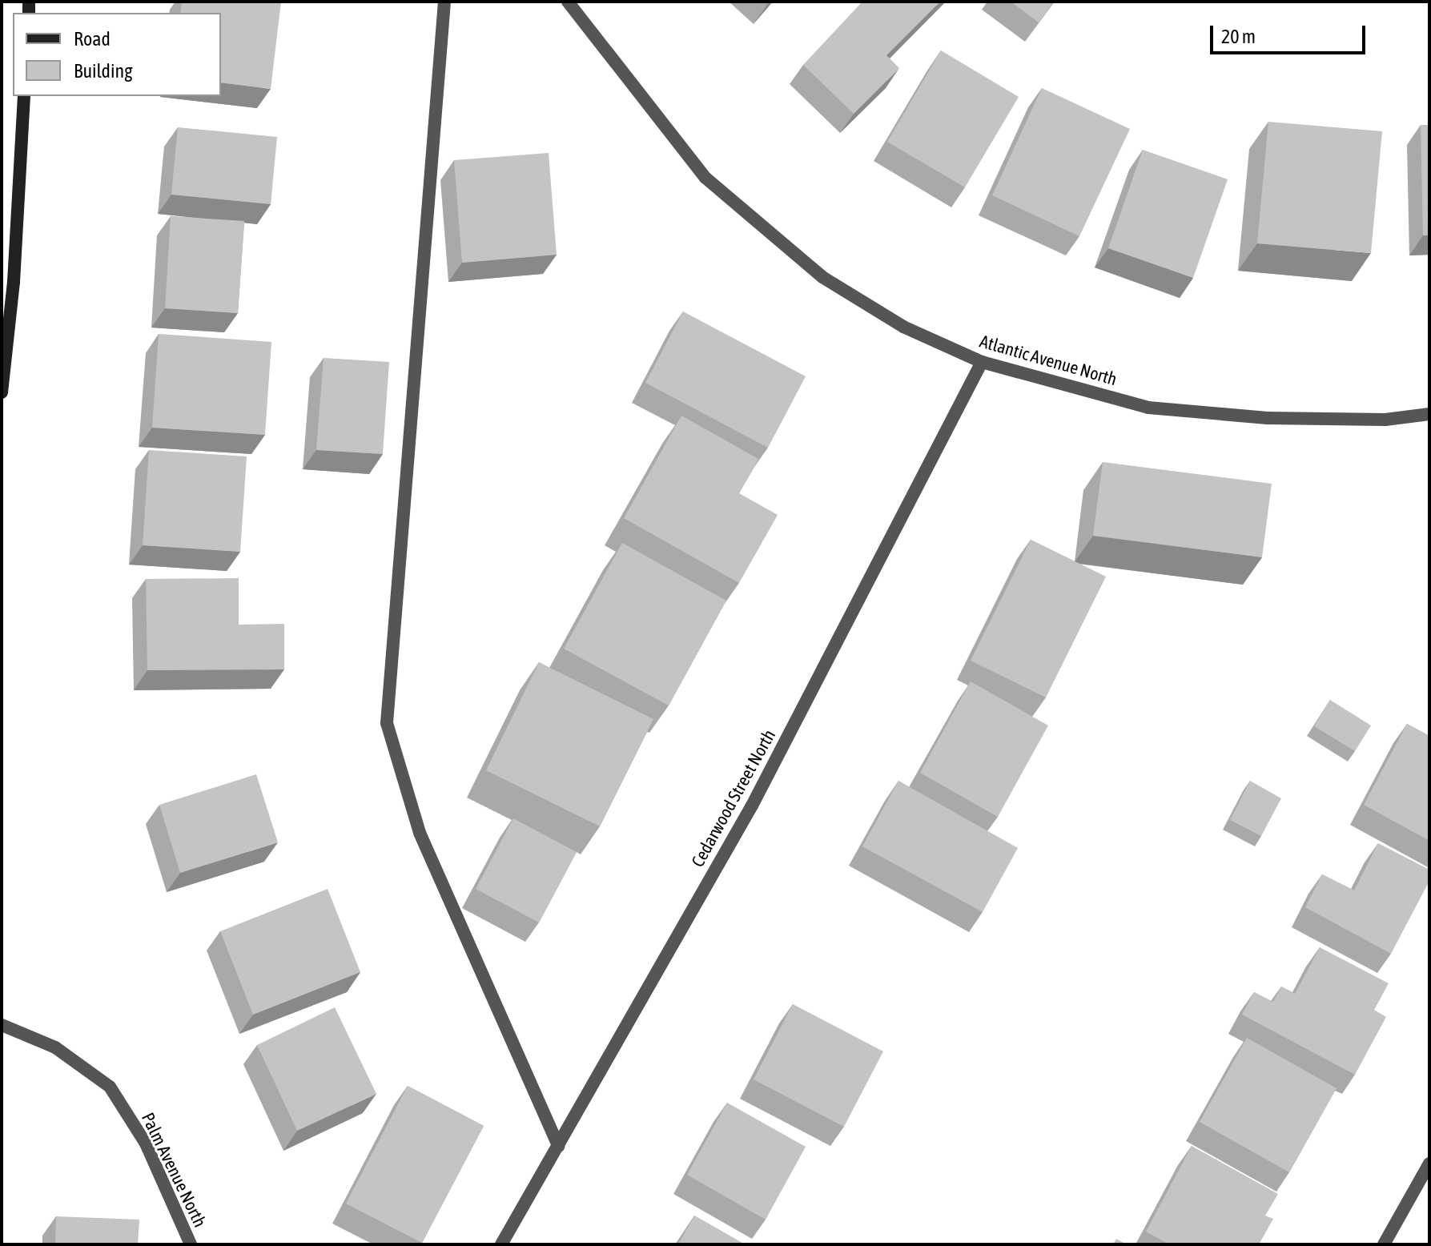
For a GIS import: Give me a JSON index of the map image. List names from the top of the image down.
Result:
{
  "streets": {
    "street": ["Atlantic Avenue North", "Cedarwood Street North", "Palm Avenue North"]
  },
  "crossings": [
    ["Atlantic Avenue North", "Cedarwood Street North"]
  ],
  "legend": ["Road", "Building"],
  "scale_bar": "20 m"
}
